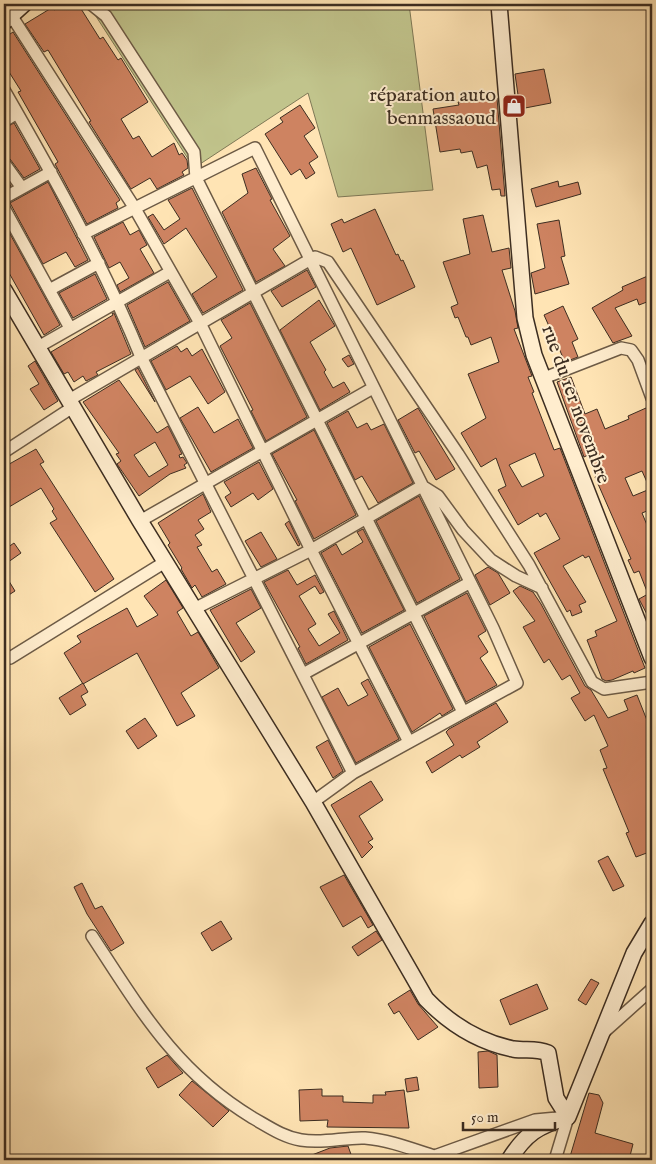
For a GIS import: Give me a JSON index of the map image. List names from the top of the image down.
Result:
{
  "streets": {
    "street": ["rue du 1er novembre"]
  },
  "places": {
    "shop": ["réparation auto benmassaoud"]
  },
  "scale_bar": "50 m"
}
